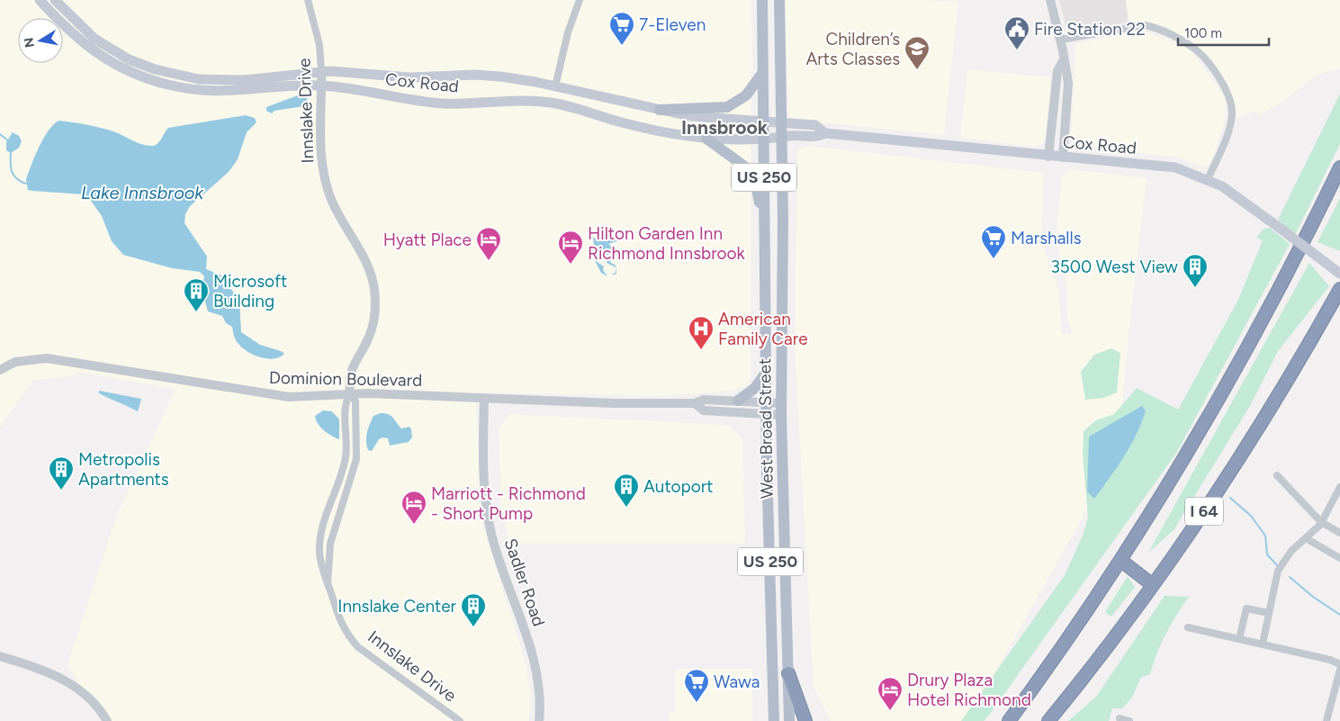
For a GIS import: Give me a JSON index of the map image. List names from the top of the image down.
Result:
{
  "streets": {
    "highway": ["I 64"],
    "main road": ["Cox Road", "US 250", "West Broad Street"],
    "street": ["Innslake Drive", "Dominion Boulevard", "Sadler Road"]
  },
  "crossings": [
    ["Cox Road", "Innslake Drive"],
    ["Cox Road", "West Broad Street"],
    ["Innslake Drive", "Dominion Boulevard"],
    ["Dominion Boulevard", "West Broad Street"],
    ["Dominion Boulevard", "Sadler Road"]
  ],
  "districts": ["Innsbrook"],
  "water": ["Lake Innsbrook"],
  "places": {
    "supermarket": ["7-Eleven", "Marshalls", "Wawa"],
    "public building": ["Fire Station 22"],
    "school or university": ["Children’s Arts Classes"],
    "hotel": [
      "Hyatt Place",
      "Hilton Garden Inn Richmond Innsbrook",
      "Marriott - Richmond - Short Pump",
      "Drury Plaza Hotel Richmond"
    ],
    "building": [
      "3500 West View",
      "Microsoft Building",
      "Metropolis Apartments",
      "Autoport",
      "Innslake Center"
    ],
    "hospital": ["American Family Care"]
  },
  "scale_bar": "100 m",
  "north": "left"
}
